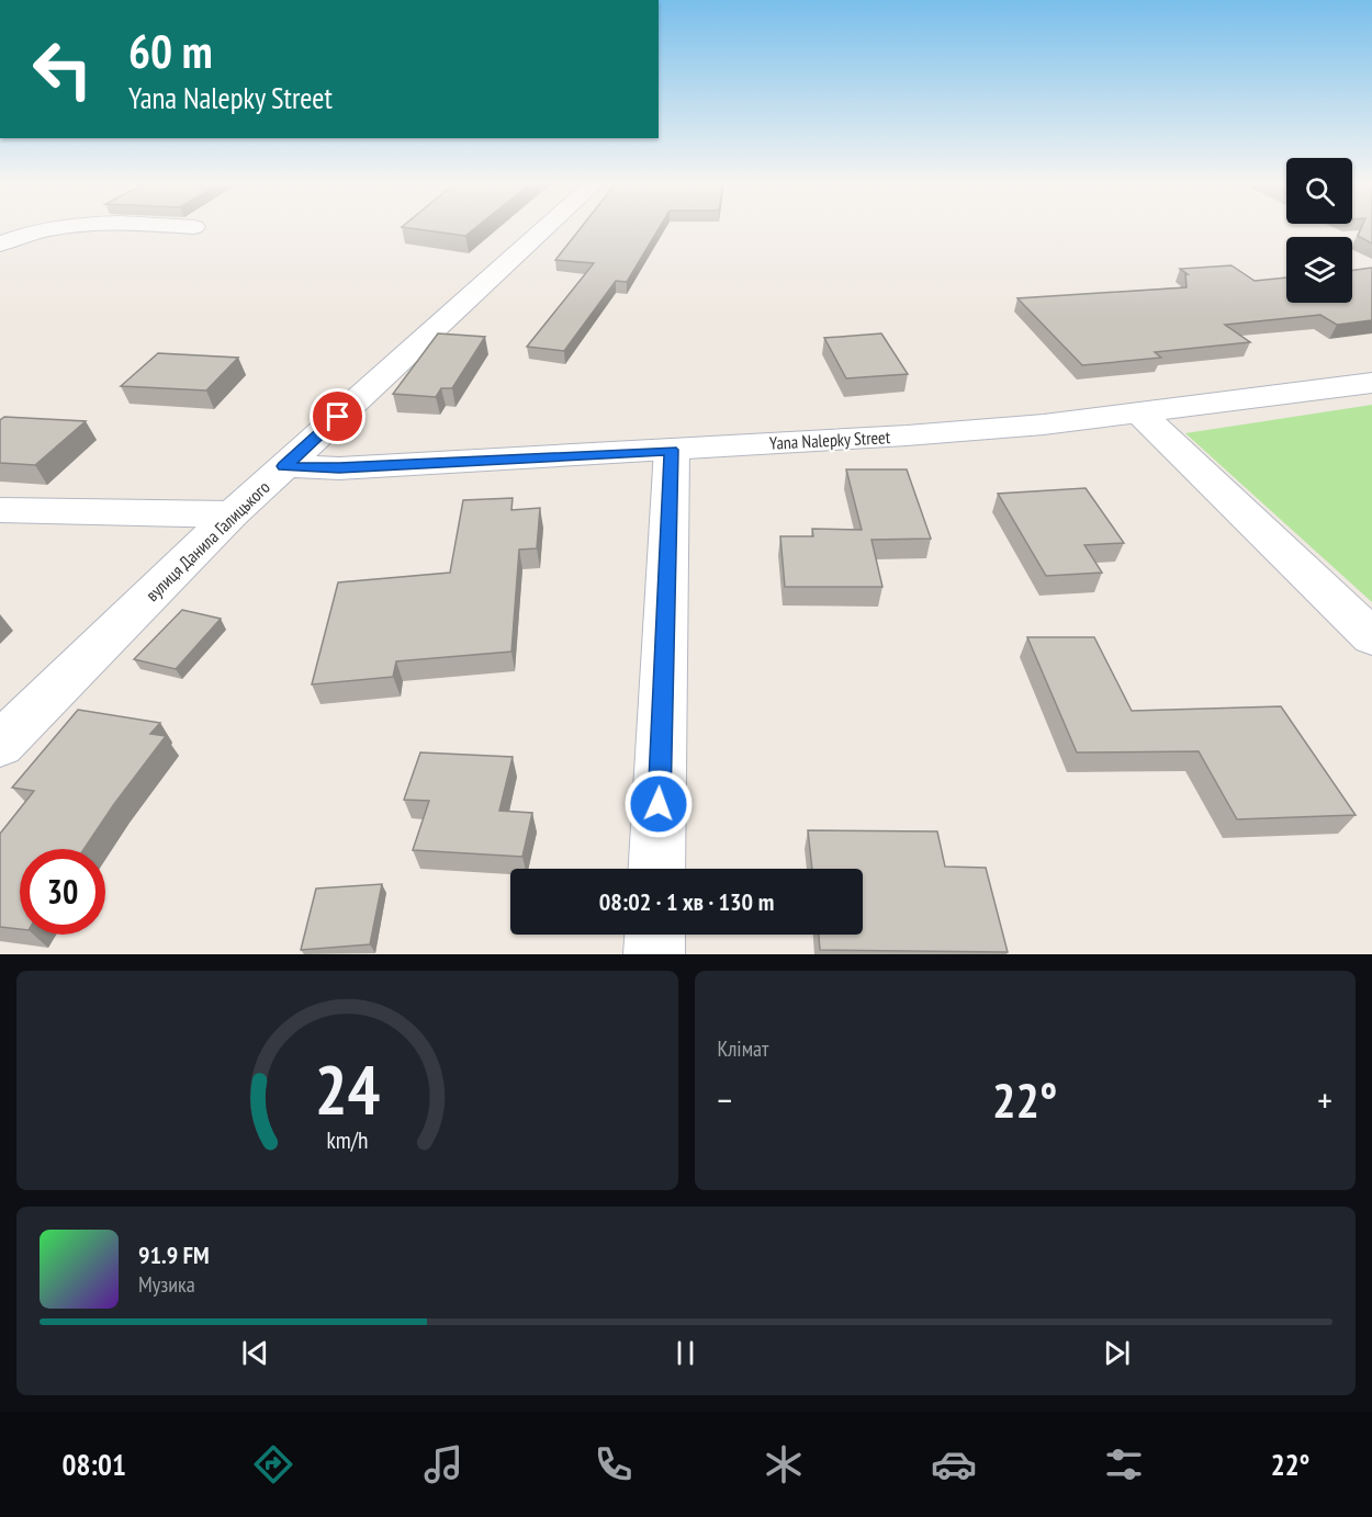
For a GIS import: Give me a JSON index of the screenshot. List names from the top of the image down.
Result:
{
  "streets": {
    "street": ["Yana Nalepky Street", "вулиця Данила Галицького"]
  },
  "crossings": [
    ["Yana Nalepky Street", "вулиця Данила Галицького"]
  ],
  "page": {
    "turn": ["60 m", "Yana Nalepky Street"],
    "limit": "30",
    "trip": "08:02 · 1 хв · 130 m",
    "tile": "Клімат",
    "heat": ["−", "22°", "+"],
    "song": ["91.9 FM", "Музика"],
    "tabs": ["08:01", "22°"],
    "gauge": ["24", "km/h"]
  }
}
